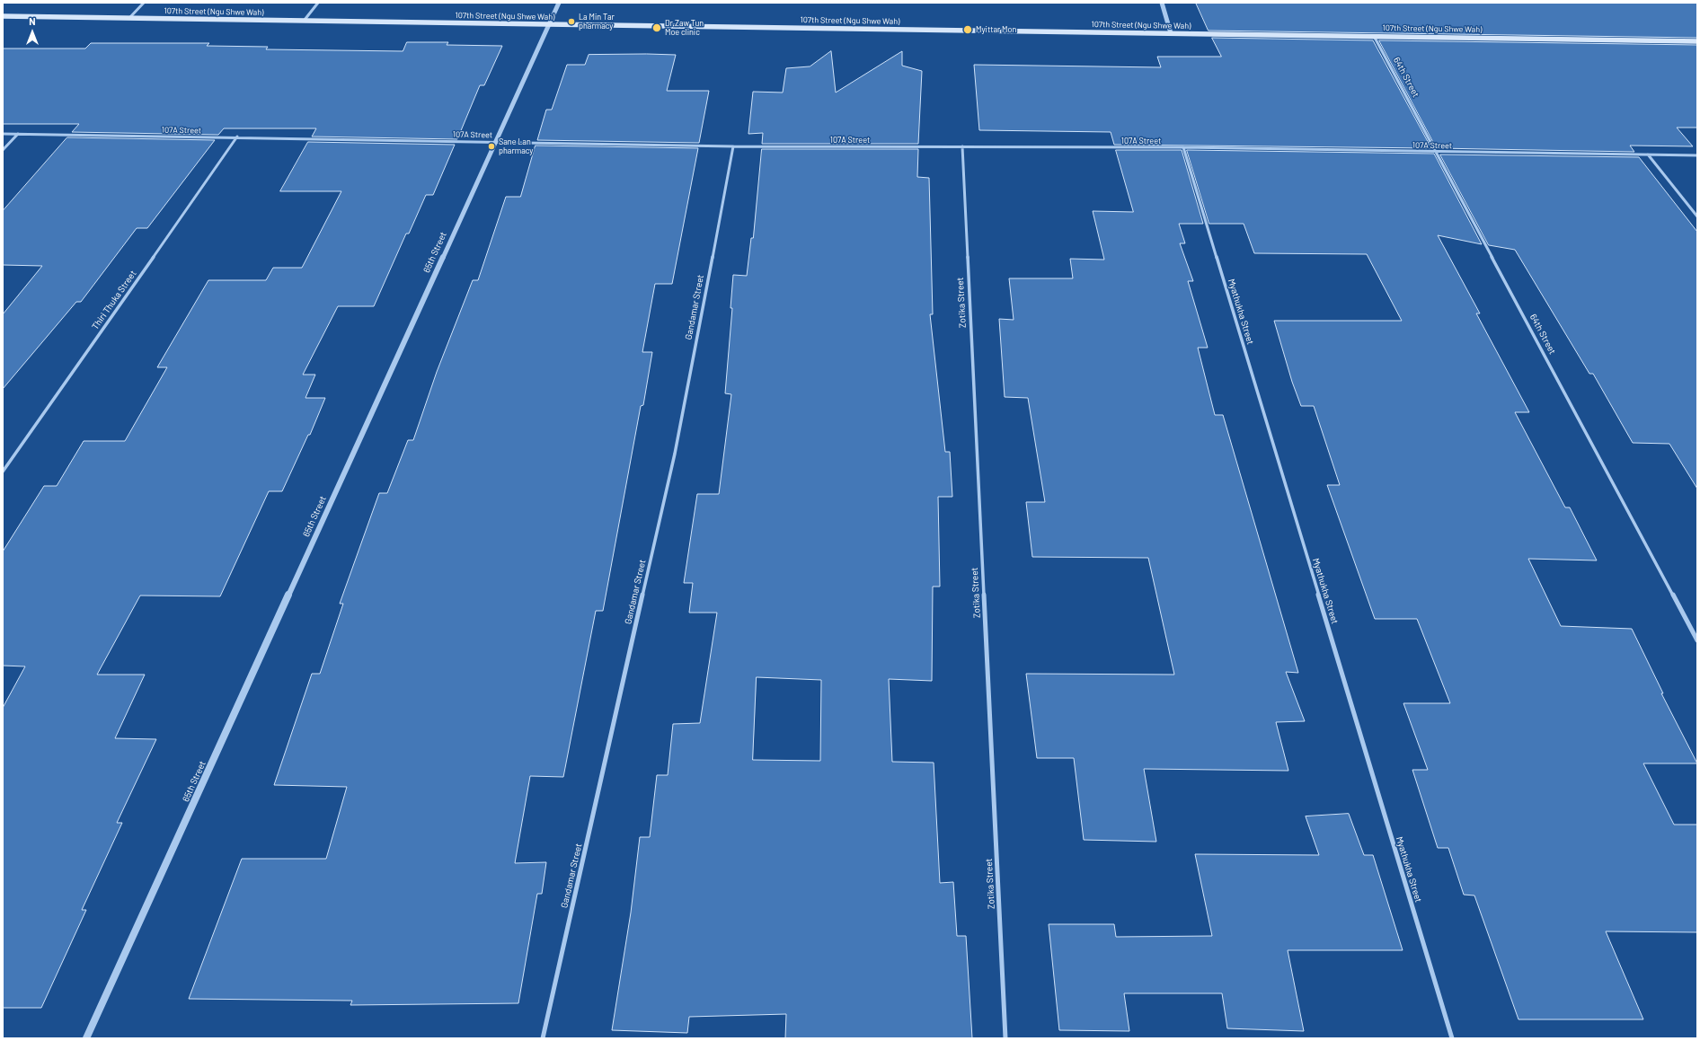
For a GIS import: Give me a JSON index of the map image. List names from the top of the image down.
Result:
{
  "streets": {
    "main road": ["107th Street (Ngu Shwe Wah)"],
    "street": [
      "64th Street",
      "107A Street",
      "65th Street",
      "Thiri Thuka Street",
      "Zotika Street",
      "Gandamar Street",
      "Myathukha Street"
    ]
  },
  "crossings": [
    ["107th Street (Ngu Shwe Wah)", "64th Street"],
    ["107th Street (Ngu Shwe Wah)", "65th Street"],
    ["64th Street", "107A Street"],
    ["107A Street", "65th Street"],
    ["107A Street", "Thiri Thuka Street"],
    ["107A Street", "Zotika Street"],
    ["107A Street", "Gandamar Street"],
    ["107A Street", "Myathukha Street"]
  ],
  "places": [
    "La Min Tar pharmacy",
    "Dr.Zaw Tun Moe clinic",
    "Myittar Mon",
    "Sane Lan pharmacy"
  ],
  "north": "top"
}
